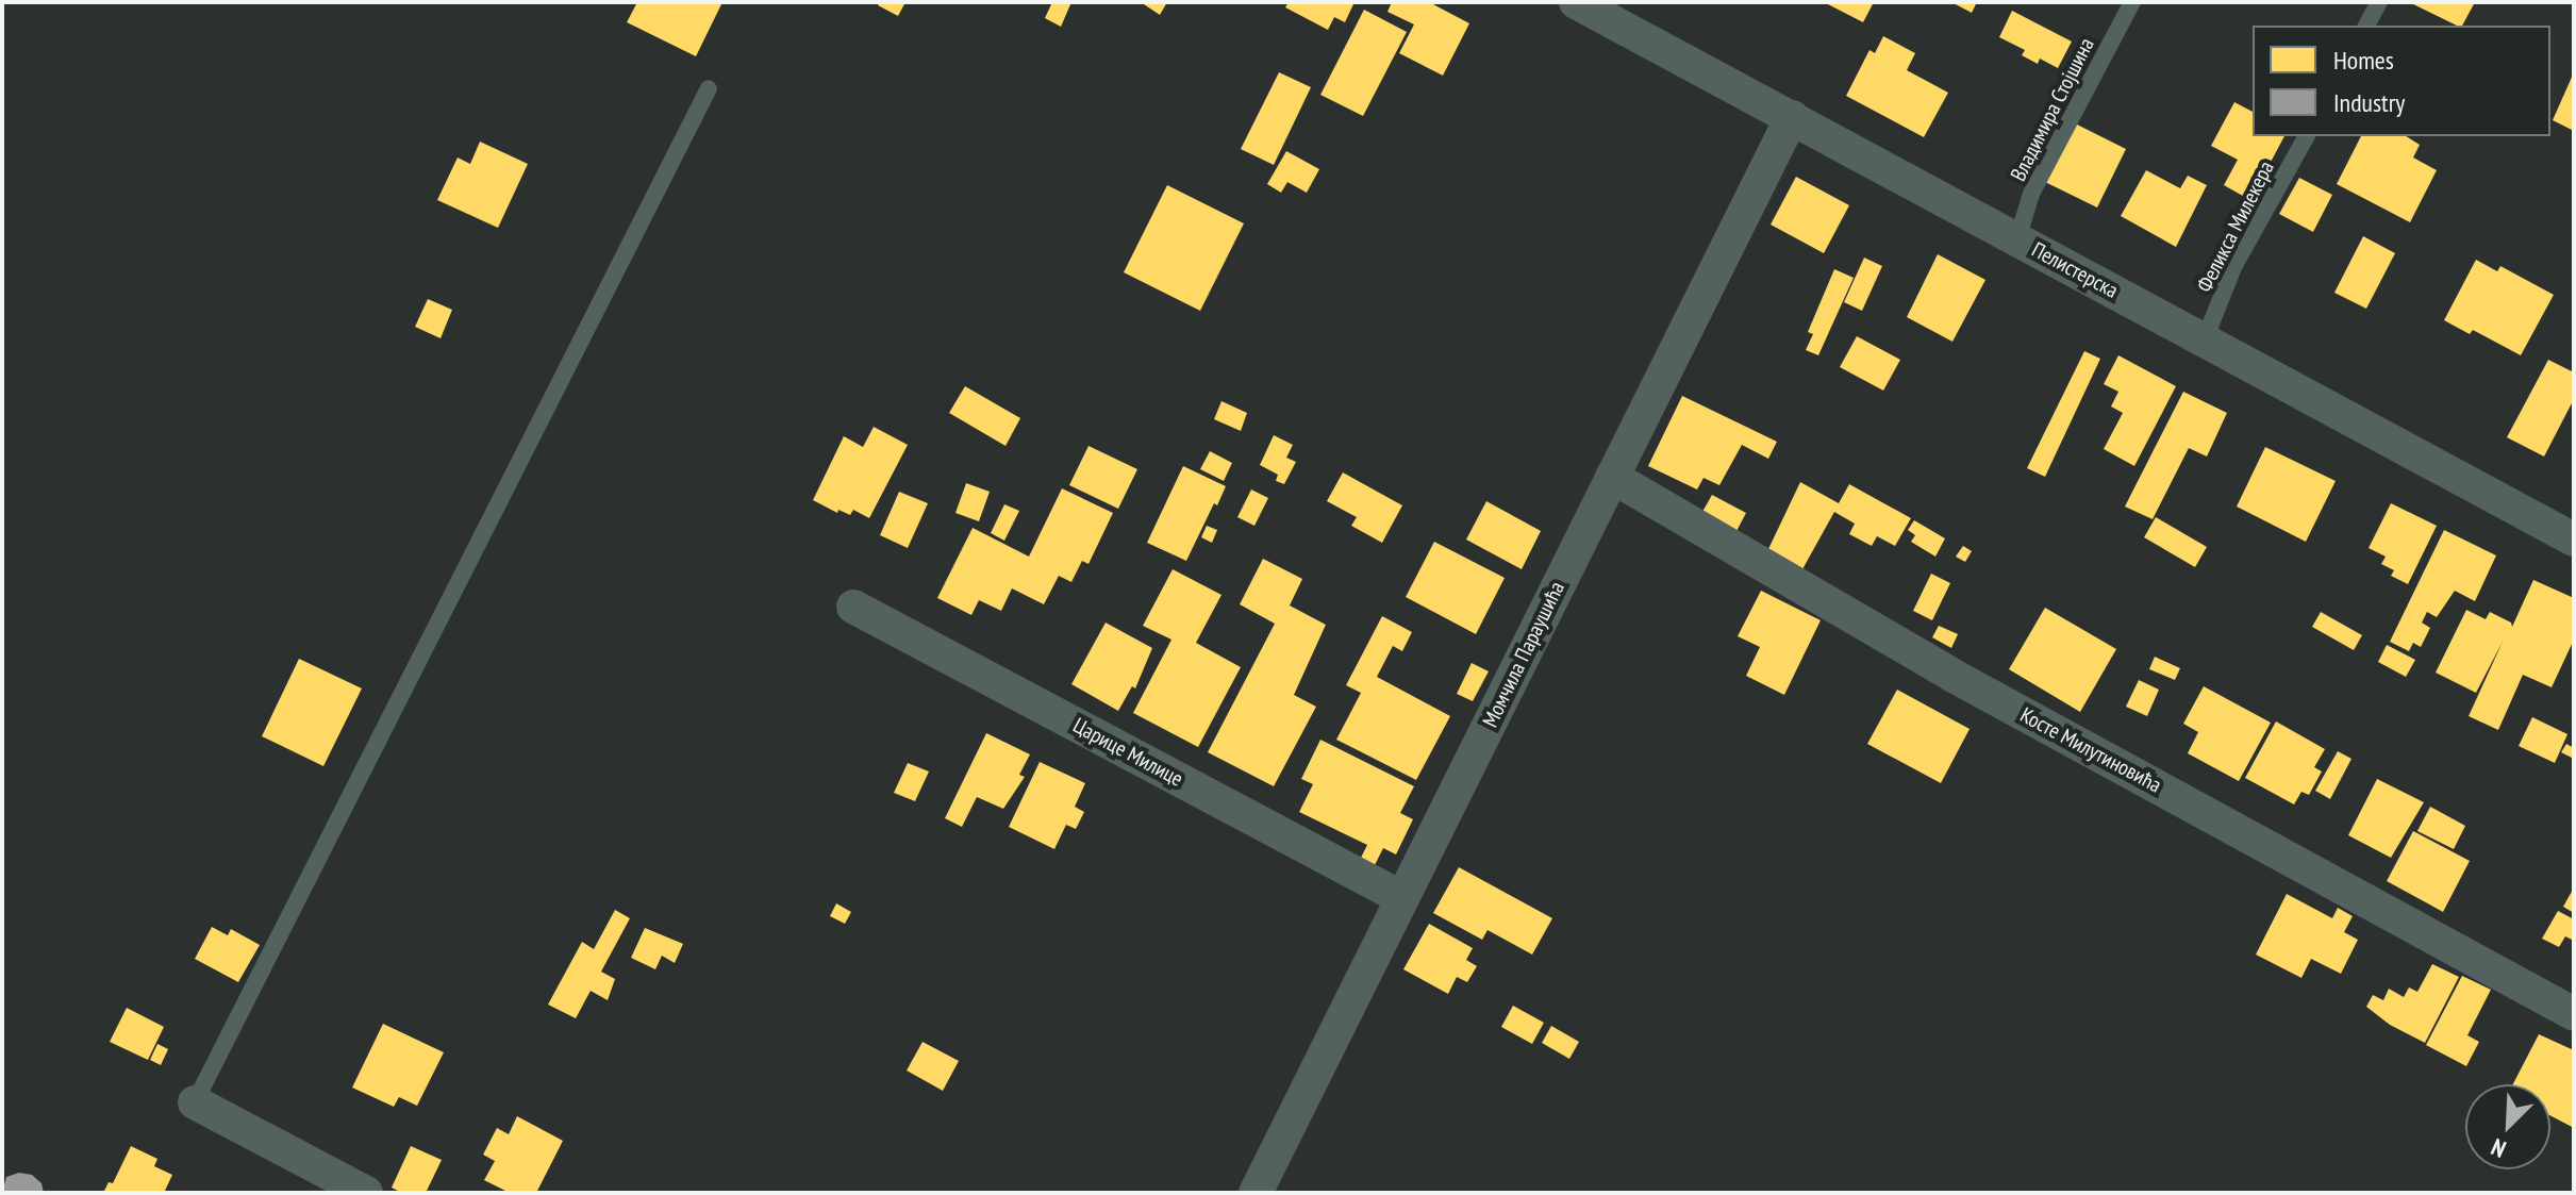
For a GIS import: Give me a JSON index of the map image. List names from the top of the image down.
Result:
{
  "streets": {
    "street": [
      "Пелистерска",
      "Момчила Параушића",
      "Косте Милутиновића",
      "Царице Милице"
    ],
    "lane": ["Владимира Стојшина", "Феликса Милекера"]
  },
  "crossings": [
    ["Владимира Стојшина", "Пелистерска"],
    ["Феликса Милекера", "Пелистерска"],
    ["Пелистерска", "Момчила Параушића"],
    ["Момчила Параушића", "Косте Милутиновића"],
    ["Момчила Параушића", "Царице Милице"]
  ],
  "legend": ["Homes", "Industry"],
  "north": "bottom left"
}
